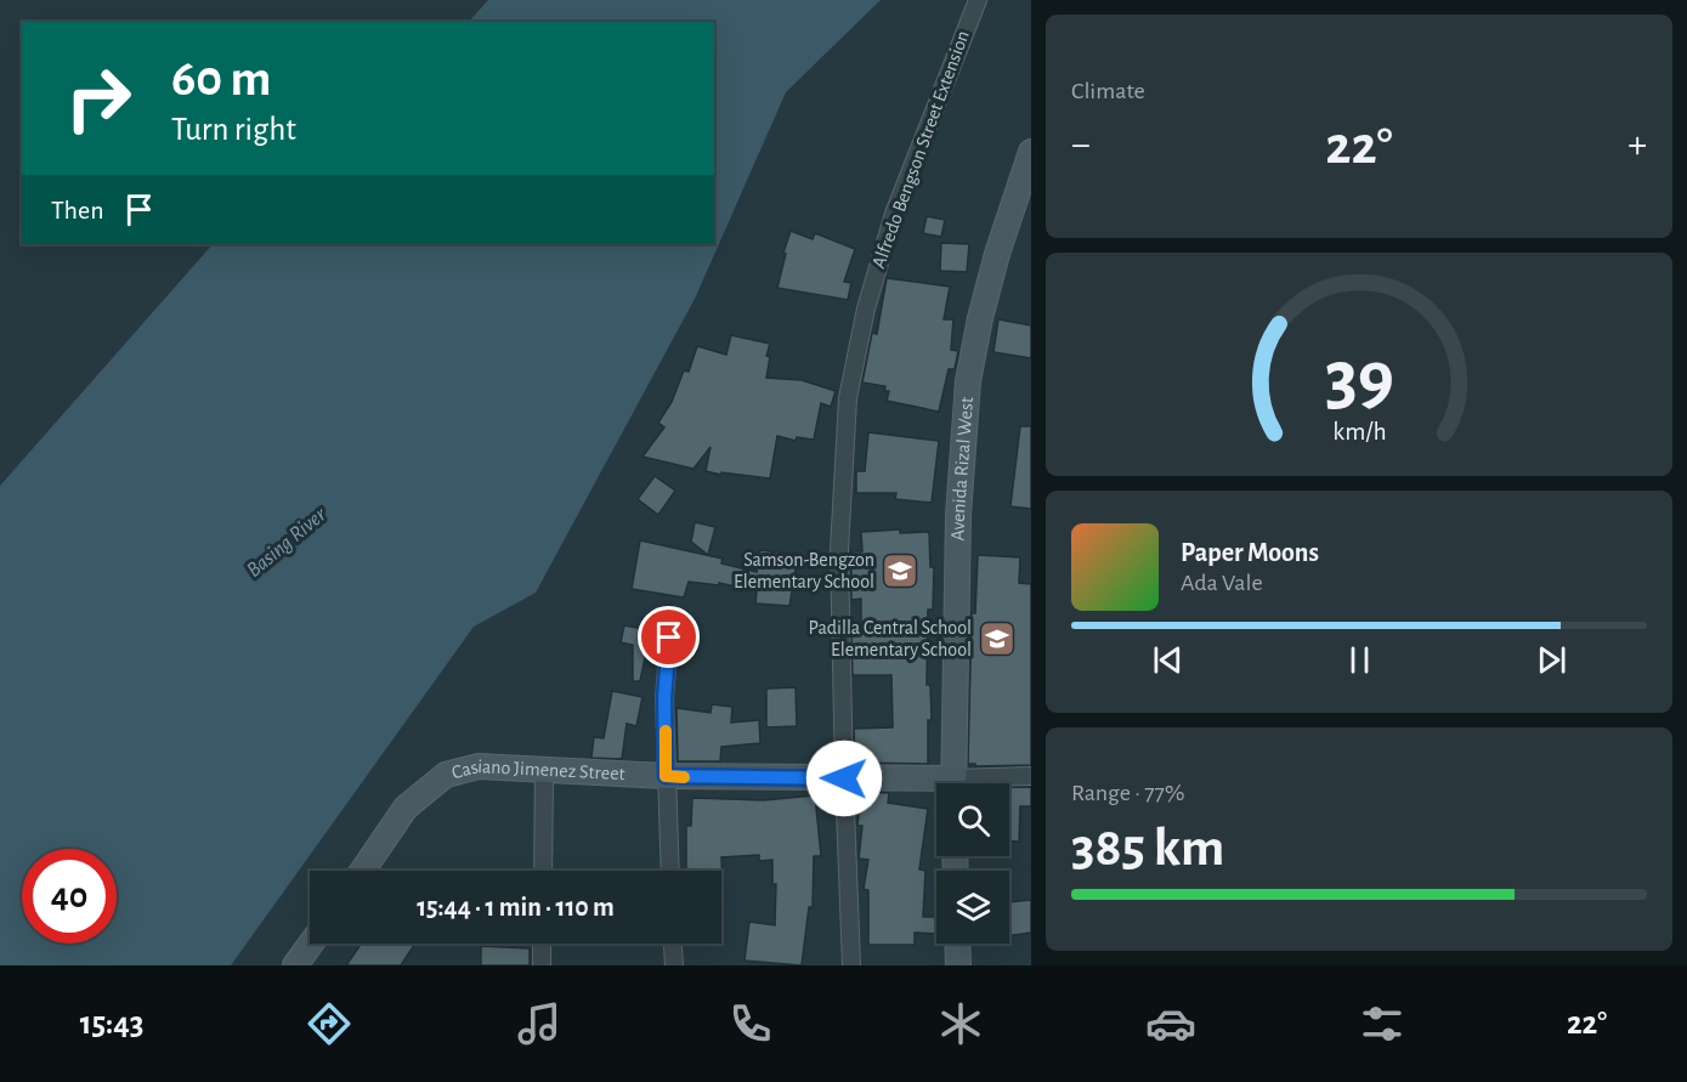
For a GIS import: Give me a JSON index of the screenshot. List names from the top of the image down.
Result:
{
  "streets": {
    "street": ["Alfredo Bengson Street Extension", "Avenida Rizal West", "Casiano Jimenez Street"]
  },
  "crossings": [
    ["Alfredo Bengson Street Extension", "Casiano Jimenez Street"]
  ],
  "water": ["Basing River"],
  "places": {
    "school or university": ["Samson-Bengzon Elementary School", "Padilla Central School Elementary School"]
  },
  "page": {
    "tile": [
      "Climate",
      ["Range · 77%", "385 km"]
    ],
    "turn": ["60 m", "Turn right"],
    "heat": ["−", "22°", "+"],
    "then": "Then",
    "song": ["Paper Moons", "Ada Vale"],
    "limit": "40",
    "trip": "15:44 · 1 min · 110 m",
    "tabs": ["15:43", "22°"],
    "gauge": ["39", "km/h"]
  }
}
